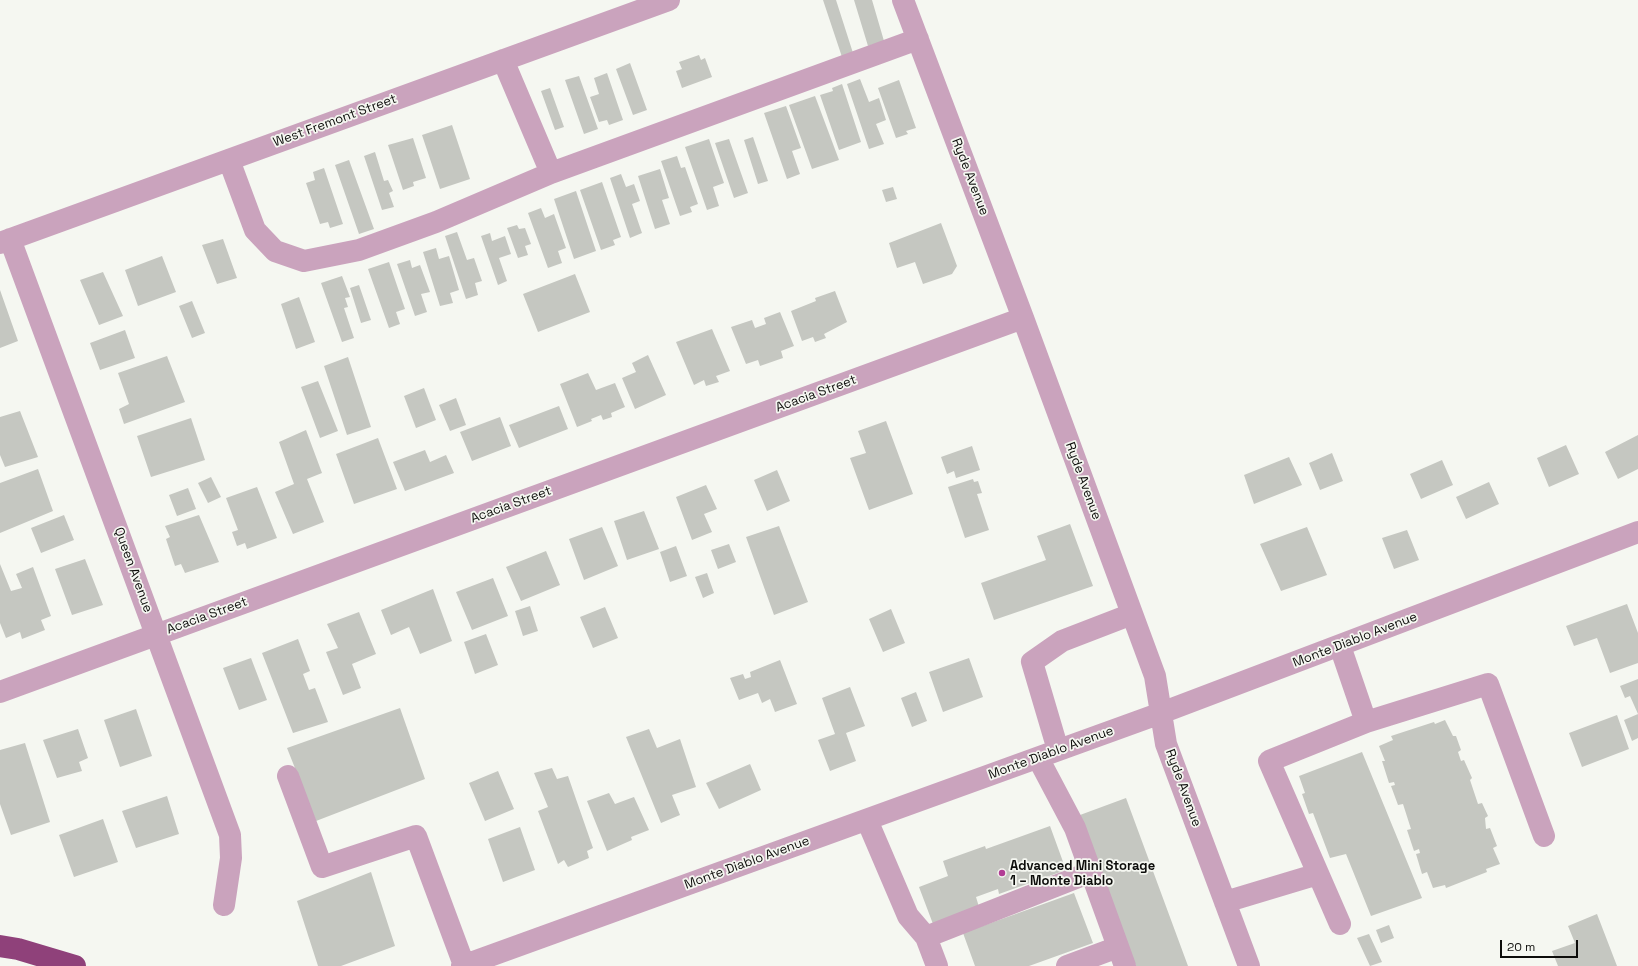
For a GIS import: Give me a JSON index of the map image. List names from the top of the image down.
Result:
{
  "streets": {
    "street": [
      "West Fremont Street",
      "Ryde Avenue",
      "Acacia Street",
      "Queen Avenue",
      "Monte Diablo Avenue"
    ]
  },
  "crossings": [
    ["West Fremont Street", "Queen Avenue"],
    ["Ryde Avenue", "Acacia Street"],
    ["Ryde Avenue", "Monte Diablo Avenue"],
    ["Acacia Street", "Queen Avenue"]
  ],
  "places": ["Advanced Mini Storage 1 – Monte Diablo"],
  "scale_bar": "20 m"
}
